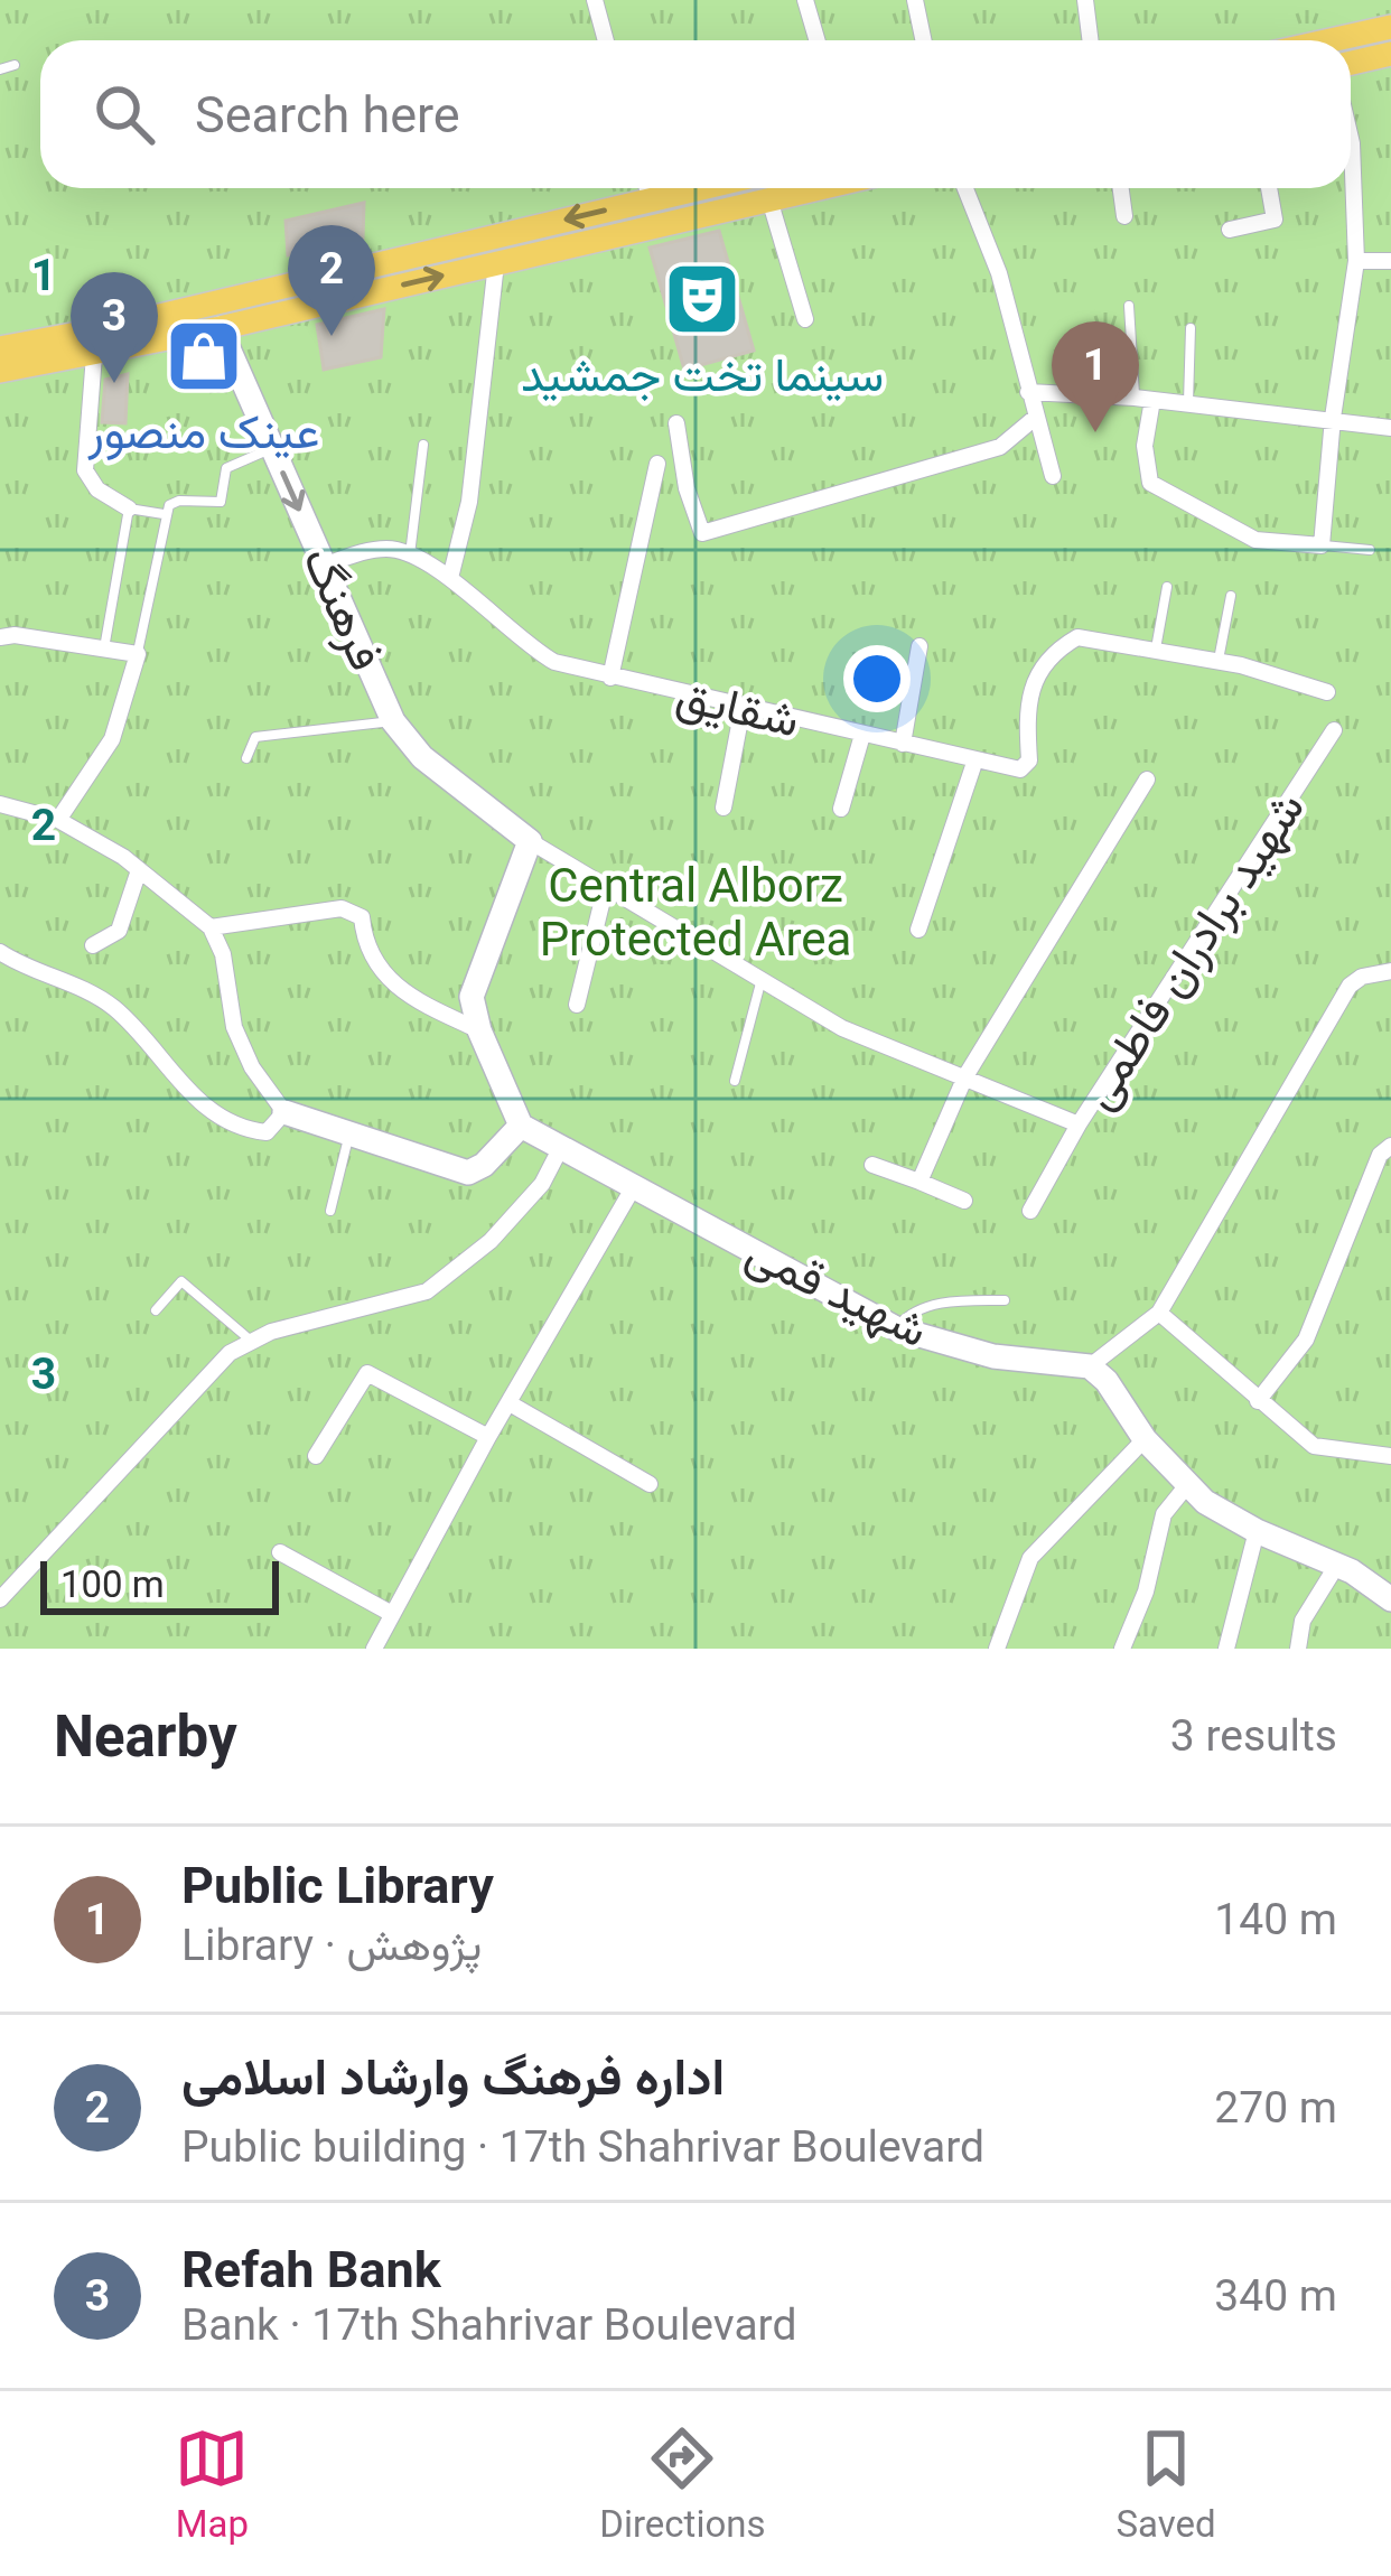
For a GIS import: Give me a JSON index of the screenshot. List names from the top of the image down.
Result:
{
  "streets": {
    "street": [
      "فرهنگ",
      "شقایق",
      "شهید برادران فاطمی",
      "شهید قمی"
    ]
  },
  "crossings": [
    ["فرهنگ", "شهید برادران فاطمی"]
  ],
  "parks": ["Central Alborz Protected Area"],
  "places": {
    "theatre": ["سینما تخت جمشید"],
    "shop": ["عینک منصور"]
  },
  "scale_bar": "100 m",
  "page": {
    "search": "Search here",
    "pins": ["2", "3", "1"],
    "scale": "100 m",
    "heading": ["Nearby", "3 results"],
    "list": [
      {
        "mark": "1",
        "name": "Public Library",
        "note": "Library · پژوهش",
        "value": "140 m"
      },
      {
        "mark": "2",
        "name": "اداره فرهنگ وارشاد اسلامی",
        "note": "Public building · 17th Shahrivar Boulevard",
        "value": "270 m"
      },
      {
        "mark": "3",
        "name": "Refah Bank",
        "note": "Bank · 17th Shahrivar Boulevard",
        "value": "340 m"
      }
    ],
    "nav": ["Map", "Directions", "Saved"]
  },
  "grid": {
    "rows": ["1", "2", "3"]
  }
}
